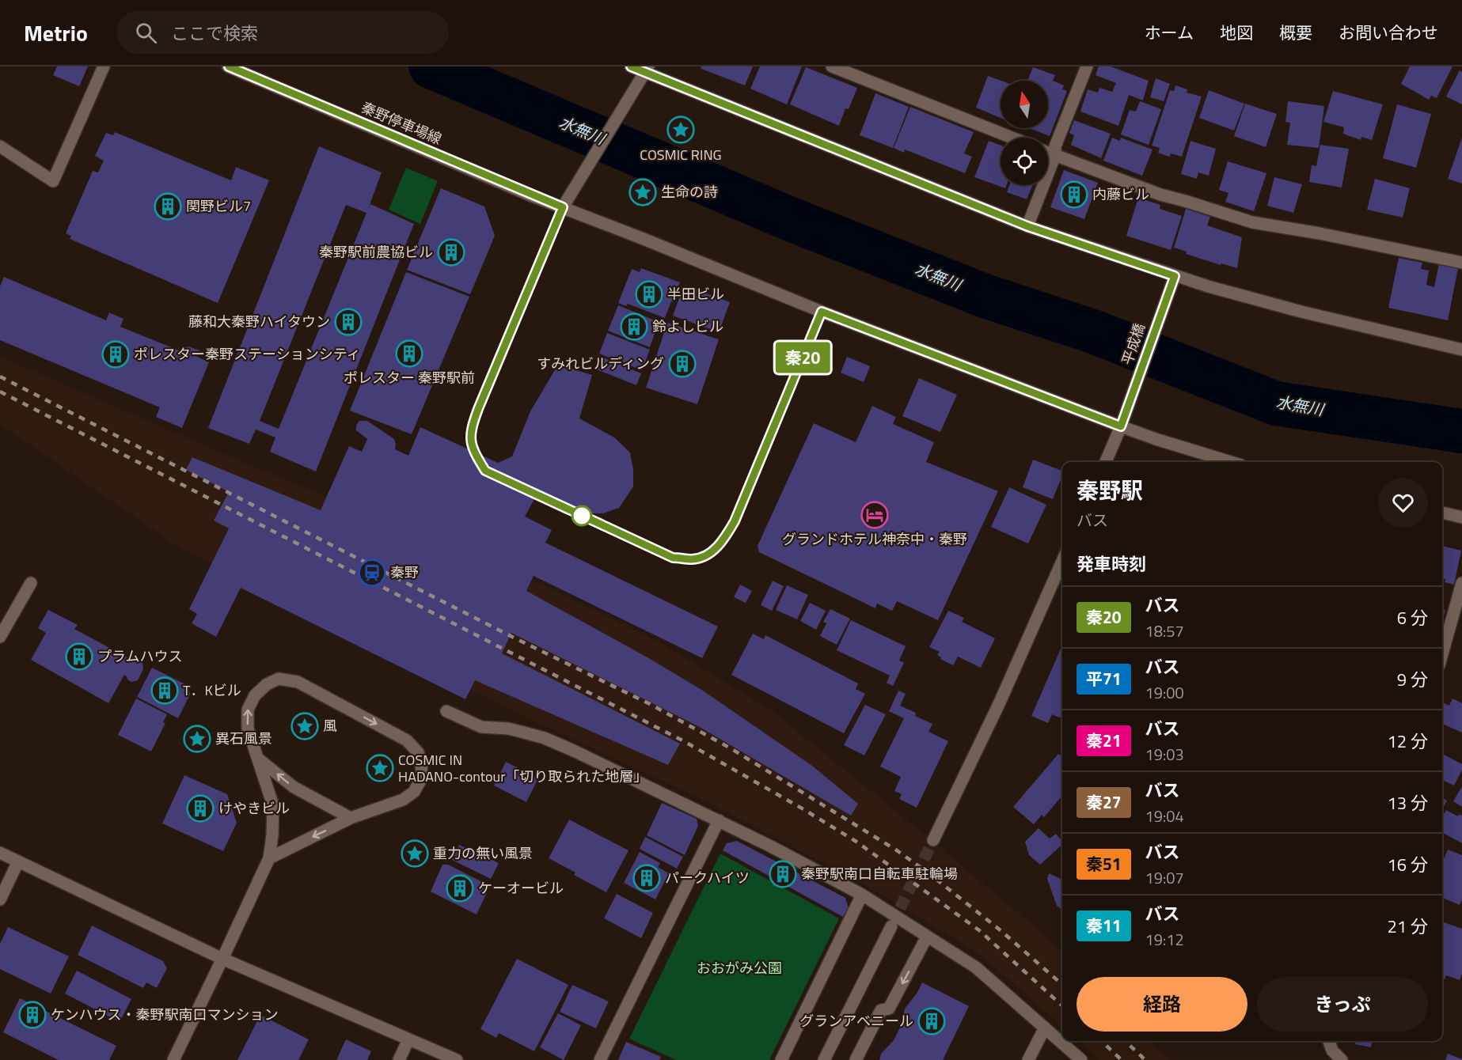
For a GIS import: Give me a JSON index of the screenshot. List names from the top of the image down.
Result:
{
  "streets": {
    "street": ["秦野停車場線", "平成橋"]
  },
  "crossings": [
    ["秦野停車場線", "平成橋"]
  ],
  "water": ["水無川"],
  "parks": ["おおがみ公園"],
  "places": {
    "place": [
      "COSMIC RING",
      "生命の詩",
      "風",
      "異石風景",
      "COSMIC IN HADANO-contour「切り取られた地層」",
      "重力の無い風景"
    ],
    "building": [
      "内藤ビル",
      "関野ビル7",
      "秦野駅前農協ビル",
      "半田ビル",
      "藤和大秦野ハイタウン",
      "鈴よしビル",
      "ポレスター 秦野駅前",
      "ポレスター秦野ステーションシティ",
      "すみれビルディング",
      "プラムハウス",
      "T．Kビル",
      "けやきビル",
      "秦野駅南口自転車駐輪場",
      "パークハイツ",
      "ケーオービル",
      "ケンハウス・秦野駅南口マンション",
      "グランアベニール"
    ],
    "hotel": ["グランドホテル神奈中・秦野"],
    "station": ["秦野"]
  },
  "lines": ["bus line 秦20"],
  "north": "top",
  "page": {
    "header": "Metrio",
    "search": "ここで検索",
    "nav": [
      "ホーム",
      "地図",
      "概要",
      "お問い合わせ"
    ],
    "on_map": "秦20",
    "heading": [
      ["秦野駅", "バス"],
      "発車時刻"
    ],
    "list": [
      {
        "mark": "秦20",
        "name": "バス",
        "note": "18:57",
        "value": "6 分"
      },
      {
        "mark": "平71",
        "name": "バス",
        "note": "19:00",
        "value": "9 分"
      },
      {
        "mark": "秦21",
        "name": "バス",
        "note": "19:03",
        "value": "12 分"
      },
      {
        "mark": "秦27",
        "name": "バス",
        "note": "19:04",
        "value": "13 分"
      },
      {
        "mark": "秦51",
        "name": "バス",
        "note": "19:07",
        "value": "16 分"
      },
      {
        "mark": "秦11",
        "name": "バス",
        "note": "19:12",
        "value": "21 分"
      }
    ],
    "buttons": ["経路", "きっぷ"]
  }
}
